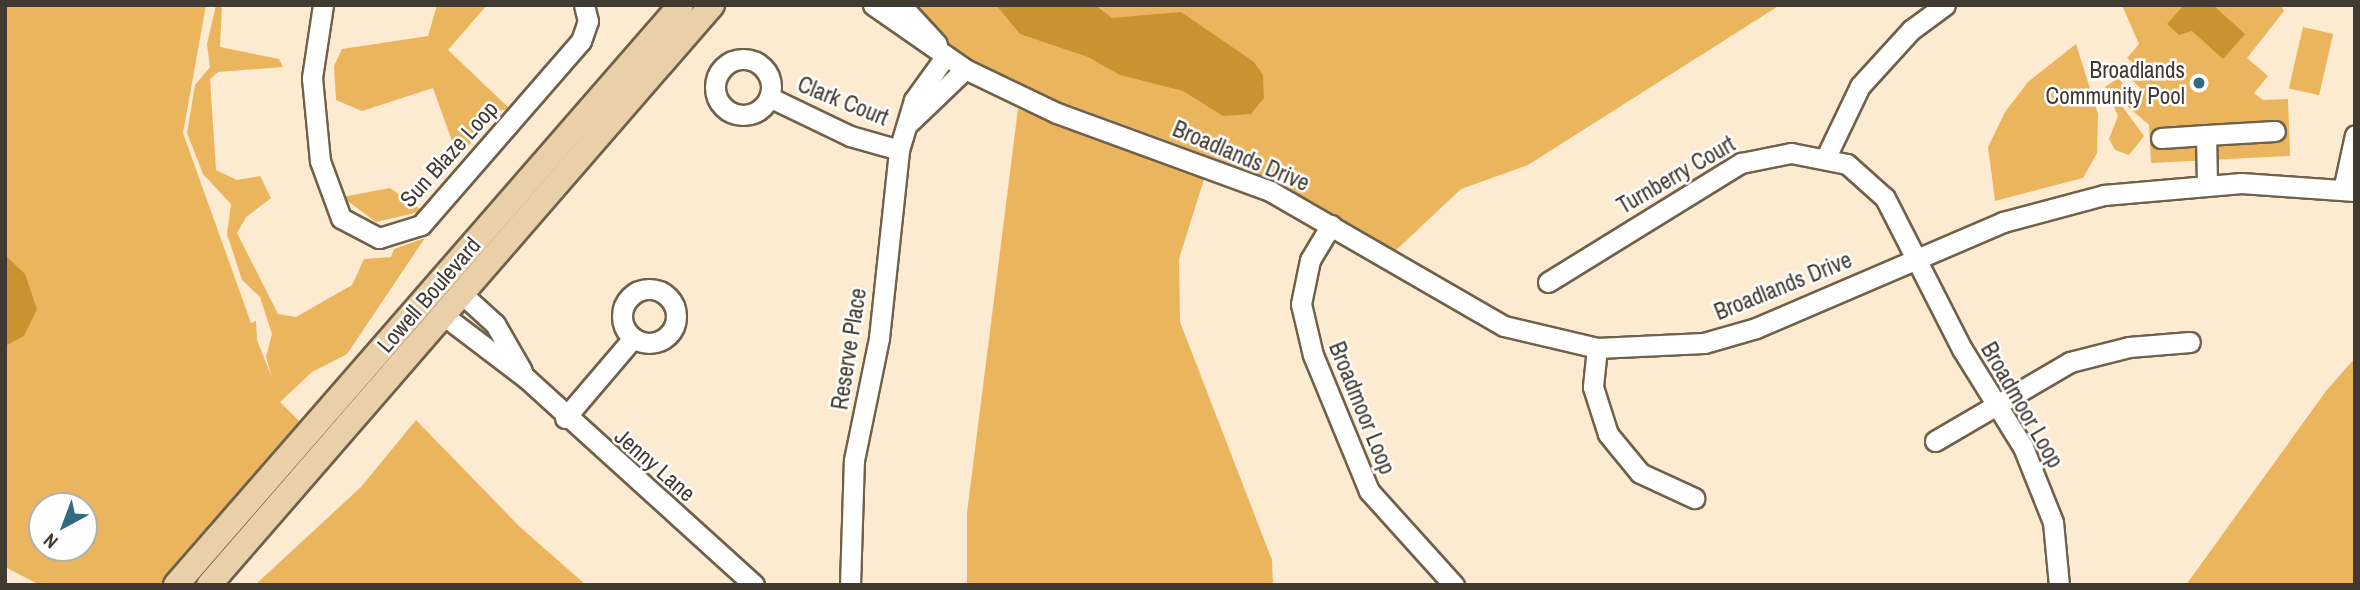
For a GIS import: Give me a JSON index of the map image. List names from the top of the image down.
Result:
{
  "streets": {
    "main road": ["Lowell Boulevard"],
    "street": [
      "Clark Court",
      "Sun Blaze Loop",
      "Broadlands Drive",
      "Turnberry Court",
      "Reserve Place",
      "Broadmoor Loop",
      "Jenny Lane"
    ]
  },
  "crossings": [
    ["Clark Court", "Reserve Place"],
    ["Broadlands Drive", "Turnberry Court"],
    ["Broadlands Drive", "Reserve Place"],
    ["Broadlands Drive", "Broadmoor Loop"],
    ["Turnberry Court", "Broadmoor Loop"],
    ["Lowell Boulevard", "Jenny Lane"]
  ],
  "places": ["Broadlands Community Pool"],
  "north": "bottom left"
}
